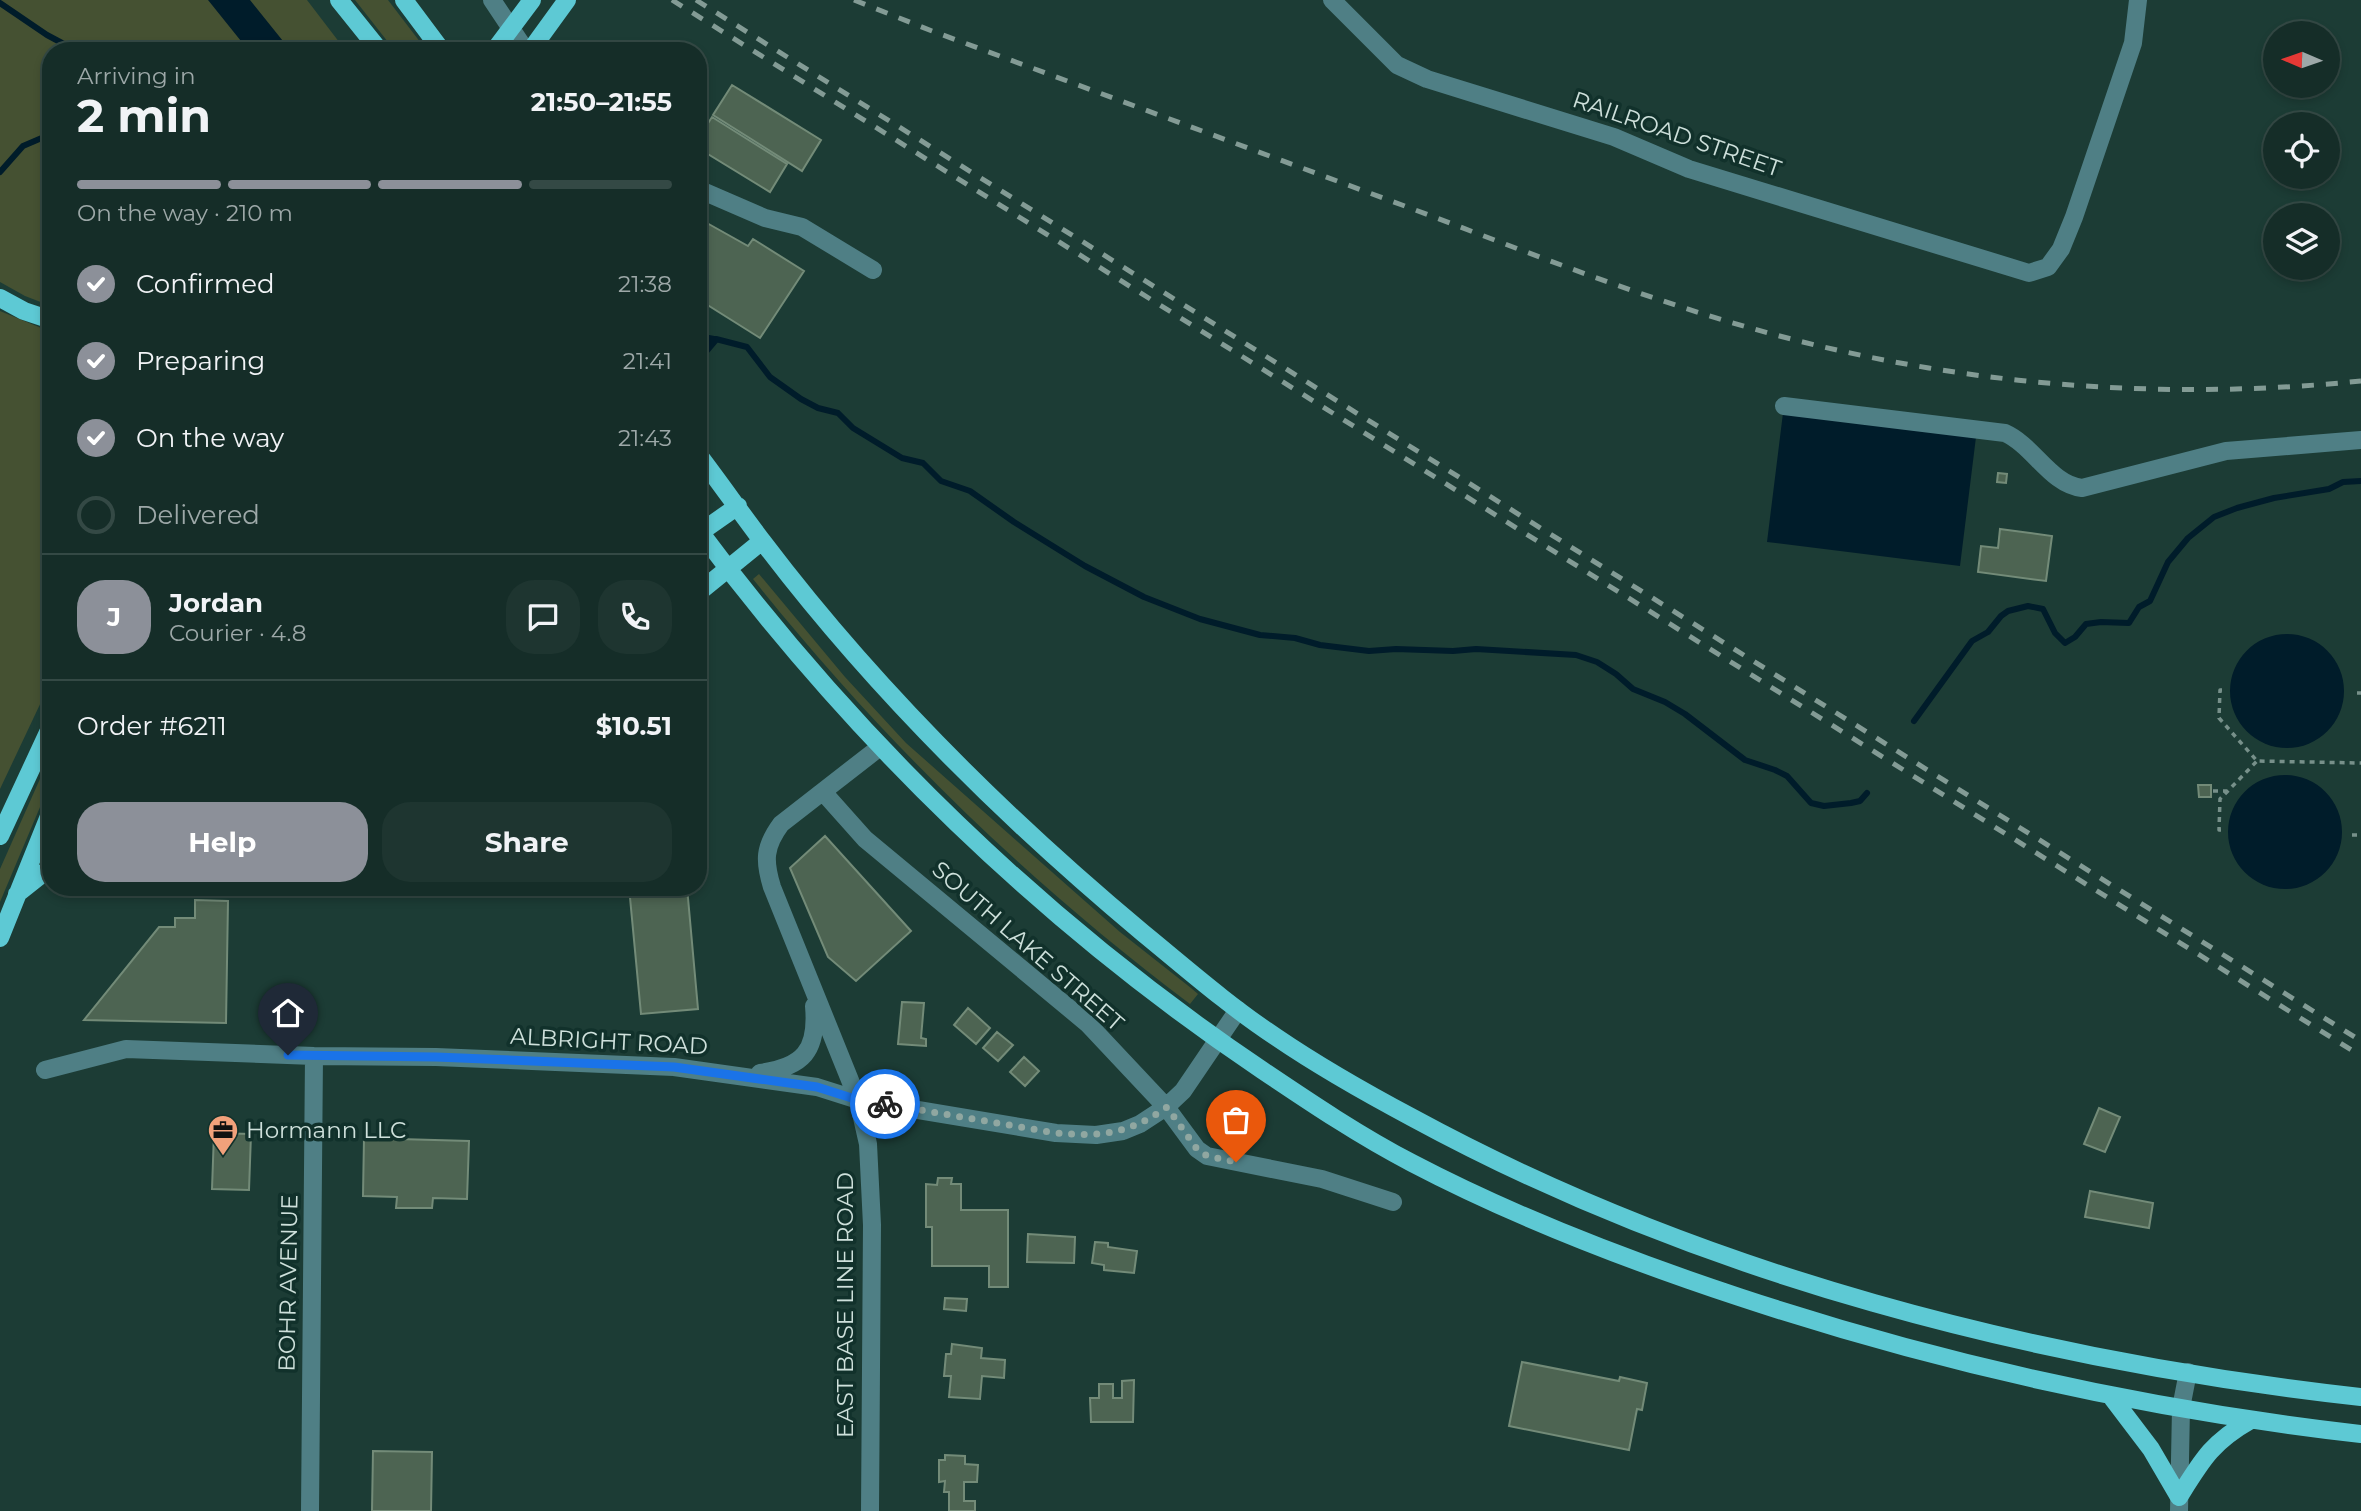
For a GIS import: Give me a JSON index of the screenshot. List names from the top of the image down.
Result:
{
  "streets": {
    "street": [
      "RAILROAD STREET",
      "SOUTH LAKE STREET",
      "ALBRIGHT ROAD",
      "BOHR AVENUE",
      "EAST BASE LINE ROAD"
    ]
  },
  "crossings": [
    ["SOUTH LAKE STREET", "ALBRIGHT ROAD"],
    ["SOUTH LAKE STREET", "EAST BASE LINE ROAD"],
    ["ALBRIGHT ROAD", "BOHR AVENUE"],
    ["ALBRIGHT ROAD", "EAST BASE LINE ROAD"]
  ],
  "places": {
    "office": ["Hormann LLC"]
  },
  "north": "left",
  "page": {
    "heading": ["2 min", "Arriving in", "21:50–21:55"],
    "panel": [
      "Jordan",
      "Courier · 4.8",
      "Order #6211",
      "$10.51"
    ],
    "bar": "On the way · 210 m",
    "list": [
      ["Confirmed", "21:38"],
      ["Preparing", "21:41"],
      ["On the way", "21:43"],
      "Delivered"
    ],
    "round": "J",
    "buttons": ["Help", "Share"]
  }
}
